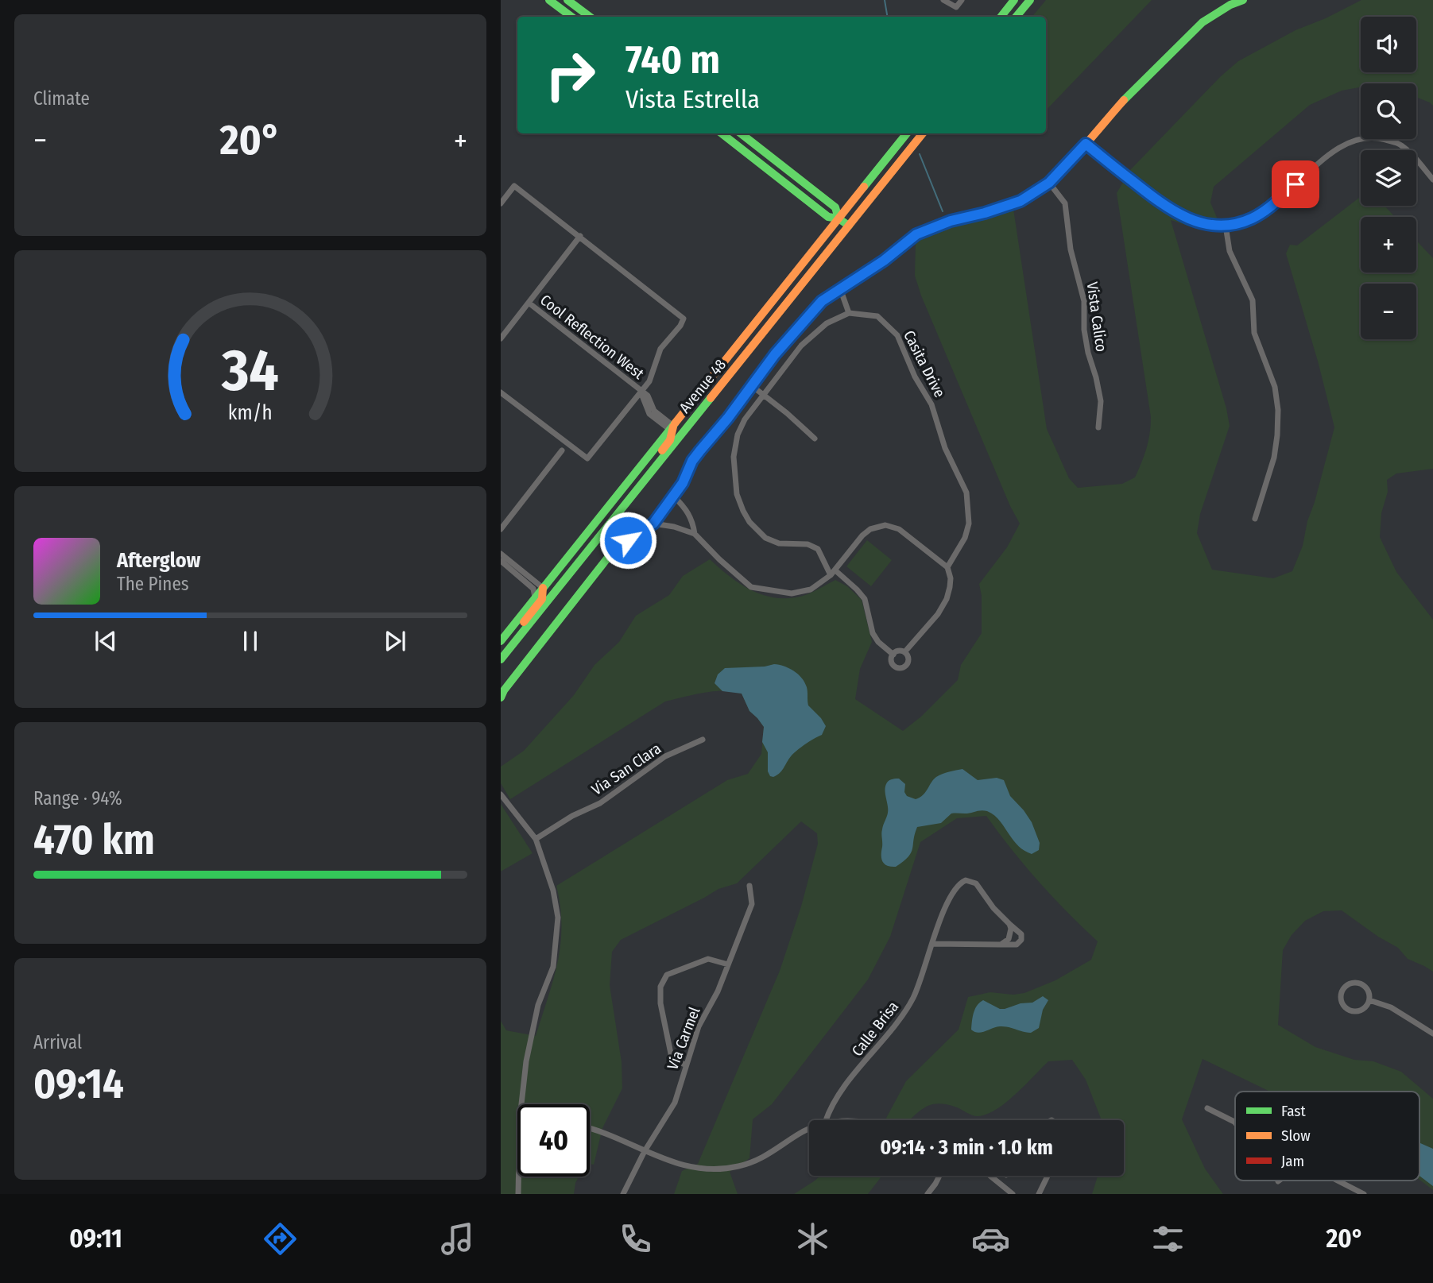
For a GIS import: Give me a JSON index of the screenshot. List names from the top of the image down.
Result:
{
  "streets": {
    "main road": ["Avenue 48"],
    "street": [
      "Vista Calico",
      "Cool Reflection West",
      "Casita Drive",
      "Via San Clara",
      "Calle Brisa",
      "Via Carmel"
    ]
  },
  "legend": ["Fast", "Slow", "Jam"],
  "page": {
    "tile": [
      "Climate",
      ["Range · 94%", "470 km"],
      ["Arrival", "09:14"]
    ],
    "map_buttons": ["+", "−"],
    "turn": ["740 m", "Vista Estrella"],
    "heat": ["−", "20°", "+"],
    "song": ["Afterglow", "The Pines"],
    "limit": "40",
    "trip": "09:14 · 3 min · 1.0 km",
    "tabs": ["09:11", "20°"],
    "gauge": ["34", "km/h"]
  }
}
